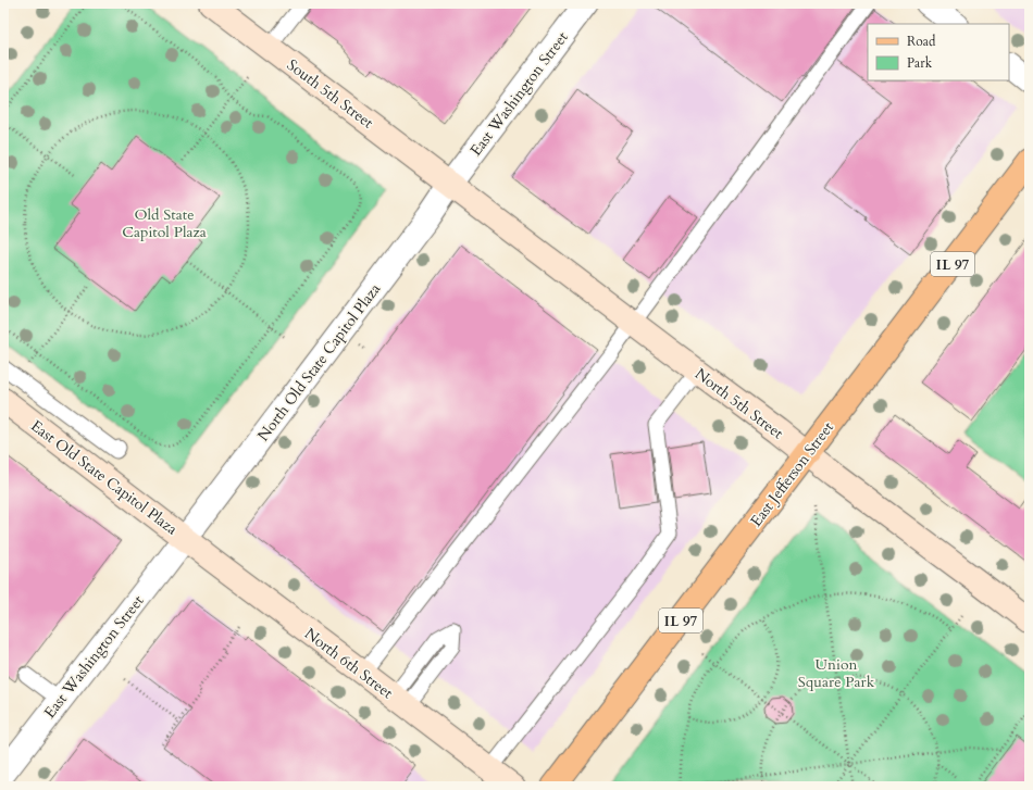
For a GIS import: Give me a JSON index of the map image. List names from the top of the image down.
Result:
{
  "streets": {
    "main road": [
      "South 5th Street",
      "IL 97",
      "North 5th Street",
      "East Jefferson Street",
      "East Old State Capitol Plaza",
      "North 6th Street"
    ],
    "street": ["East Washington Street", "North Old State Capitol Plaza"]
  },
  "crossings": [
    ["South 5th Street", "East Washington Street"],
    ["South 5th Street", "North Old State Capitol Plaza"],
    ["South 5th Street", "North 5th Street"],
    ["East Washington Street", "North Old State Capitol Plaza"],
    ["East Washington Street", "North 5th Street"],
    ["East Washington Street", "East Old State Capitol Plaza"],
    ["East Washington Street", "North 6th Street"],
    ["North Old State Capitol Plaza", "North 5th Street"],
    ["North Old State Capitol Plaza", "East Old State Capitol Plaza"],
    ["North Old State Capitol Plaza", "North 6th Street"],
    ["North 5th Street", "East Jefferson Street"],
    ["East Old State Capitol Plaza", "North 6th Street"]
  ],
  "parks": ["Old State Capitol Plaza", "Union Square Park"],
  "legend": ["Road", "Park"]
}
